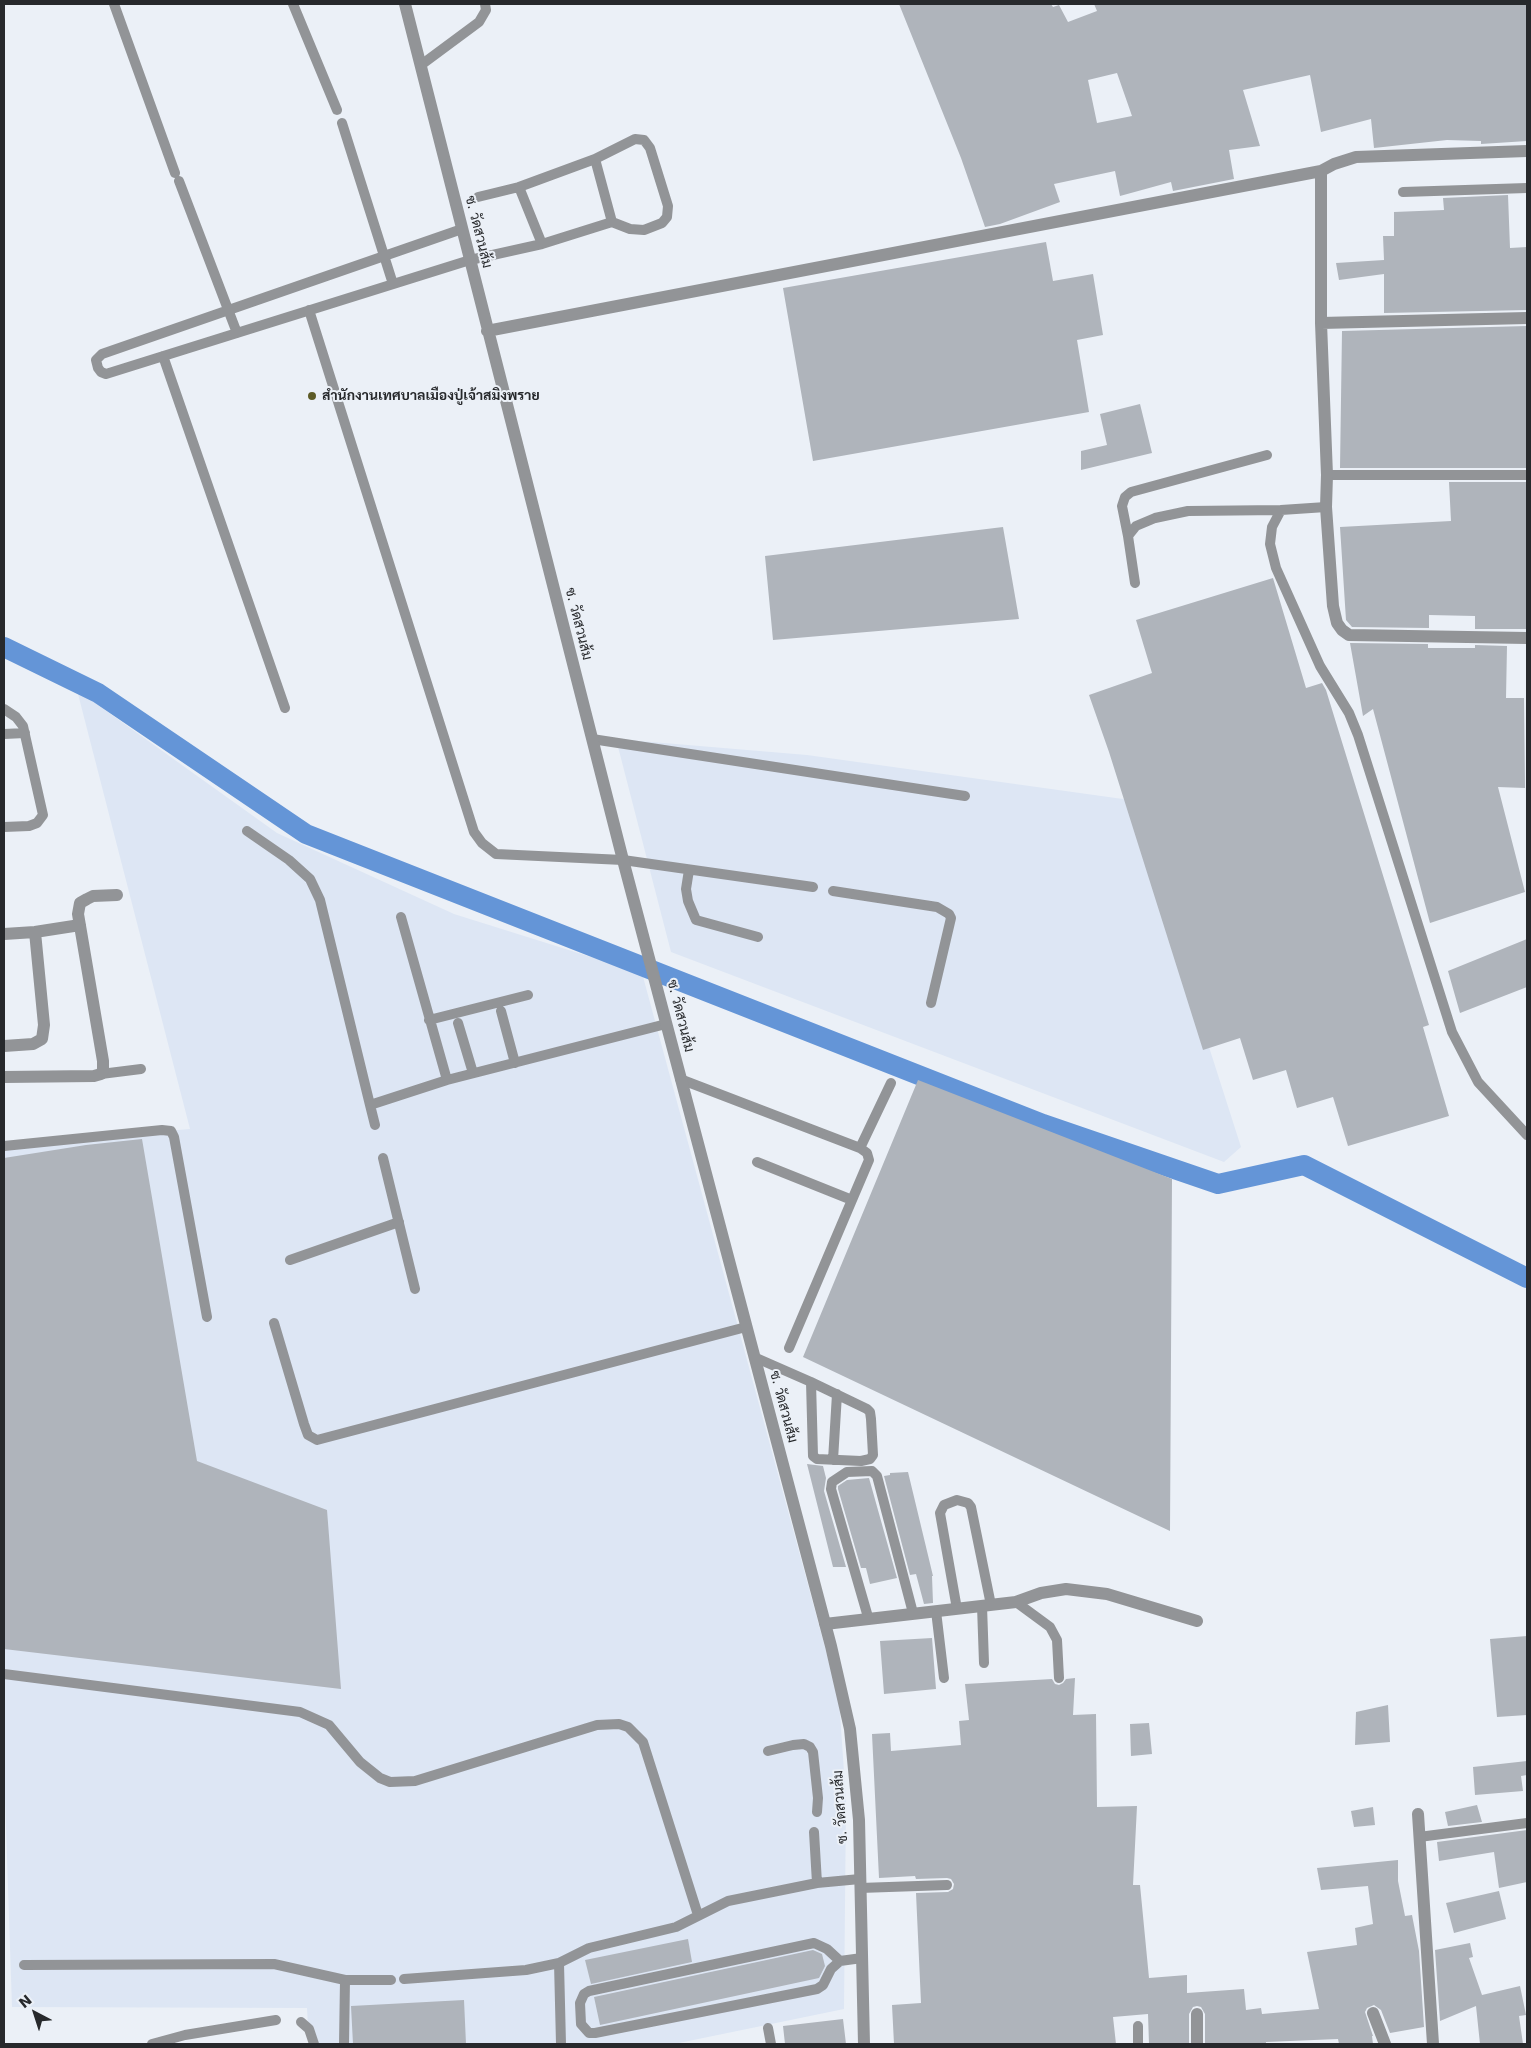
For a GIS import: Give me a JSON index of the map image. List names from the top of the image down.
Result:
{
  "streets": {
    "street": ["ซ. วัดสวนส้ม"]
  },
  "places": ["สำนักงานเทศบาลเมืองปู่เจ้าสมิงพราย"],
  "north": "top left"
}
